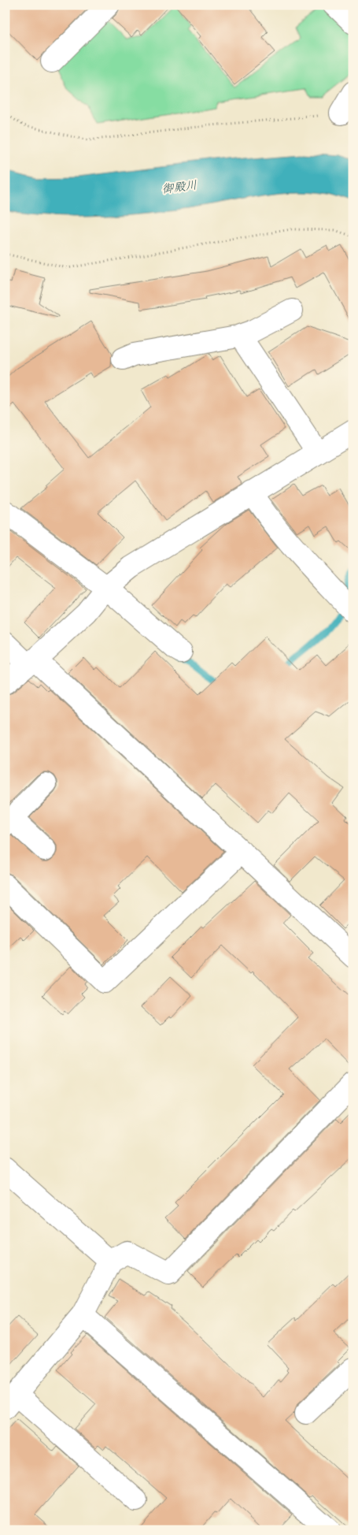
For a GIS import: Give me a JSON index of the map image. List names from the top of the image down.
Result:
{
  "water": ["御殿川"]
}
